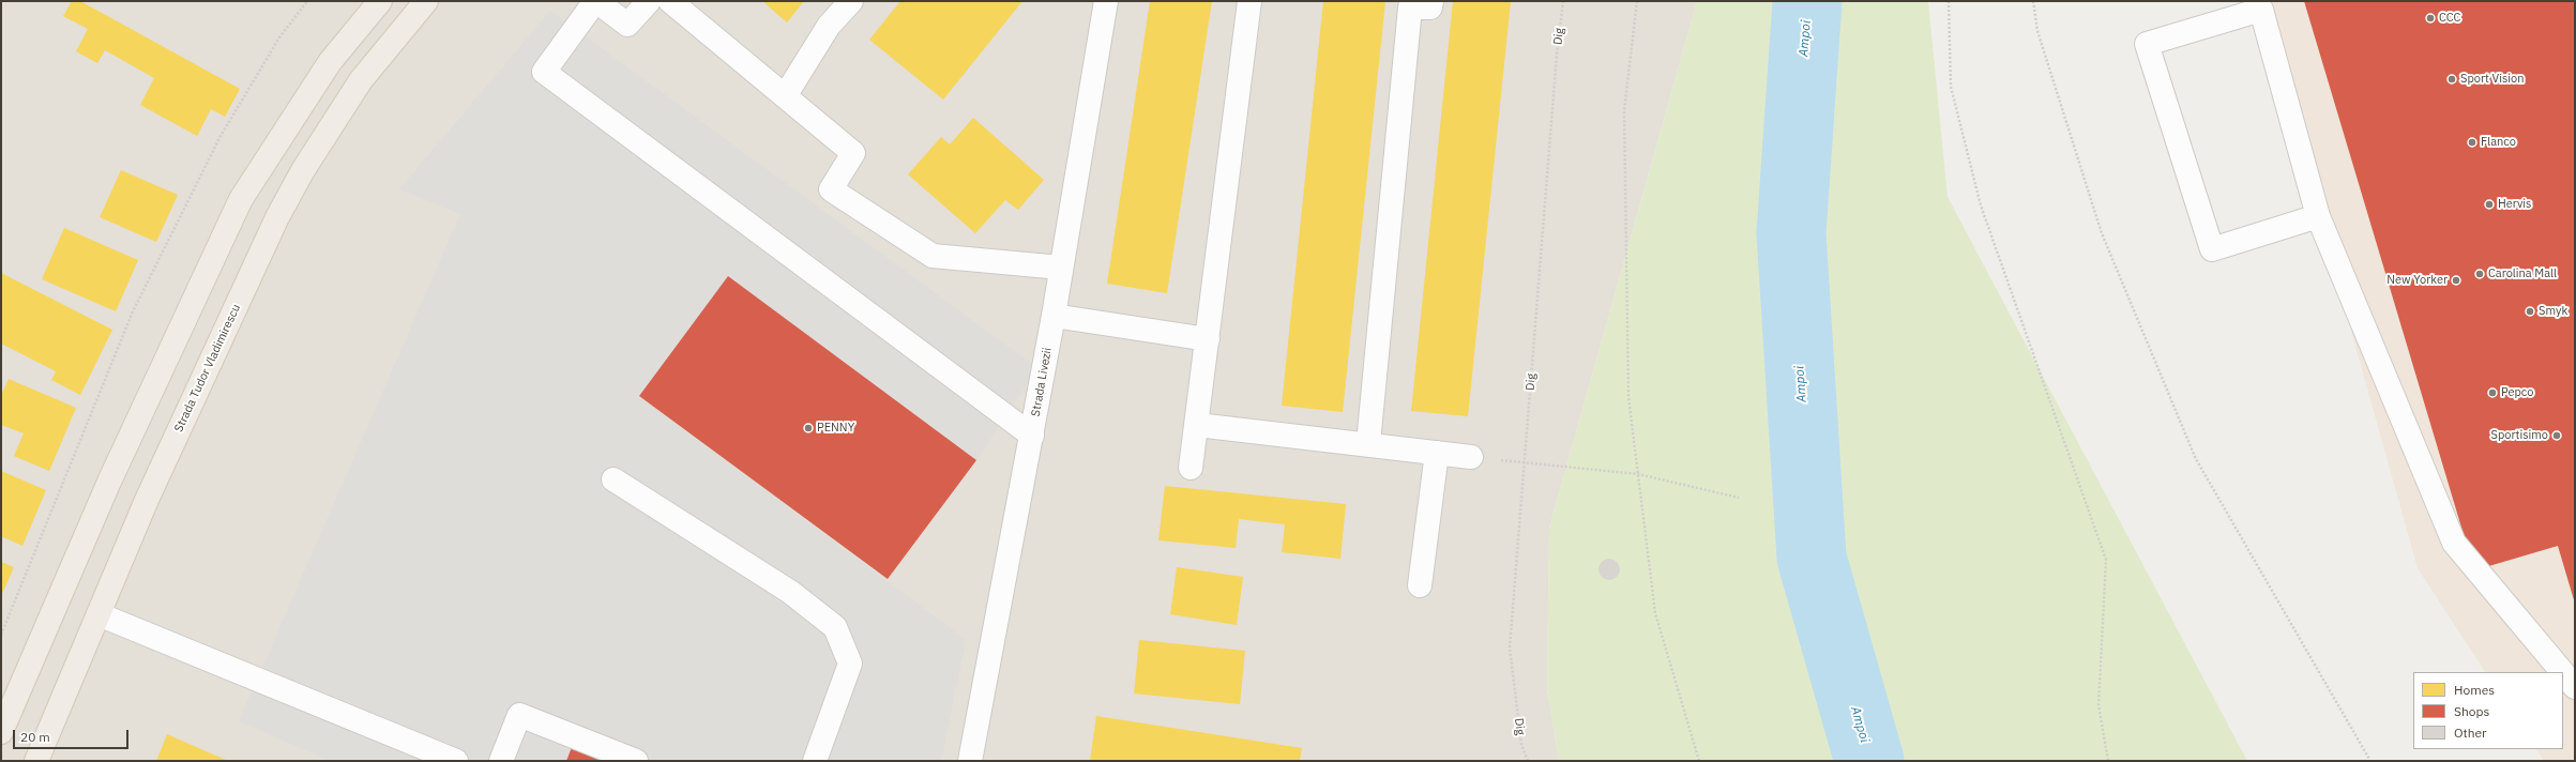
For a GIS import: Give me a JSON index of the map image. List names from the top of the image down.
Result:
{
  "streets": {
    "main road": ["Strada Tudor Vladimirescu"],
    "street": ["Strada Livezii"],
    "path": ["Dig"]
  },
  "water": ["Ampoi"],
  "places": [
    "CCC",
    "Sport Vision",
    "Flanco",
    "Hervis",
    "Carolina Mall",
    "New Yorker",
    "Smyk",
    "Pepco",
    "PENNY",
    "Sportisimo"
  ],
  "legend": ["Homes", "Shops", "Other"],
  "scale_bar": "20 m"
}
